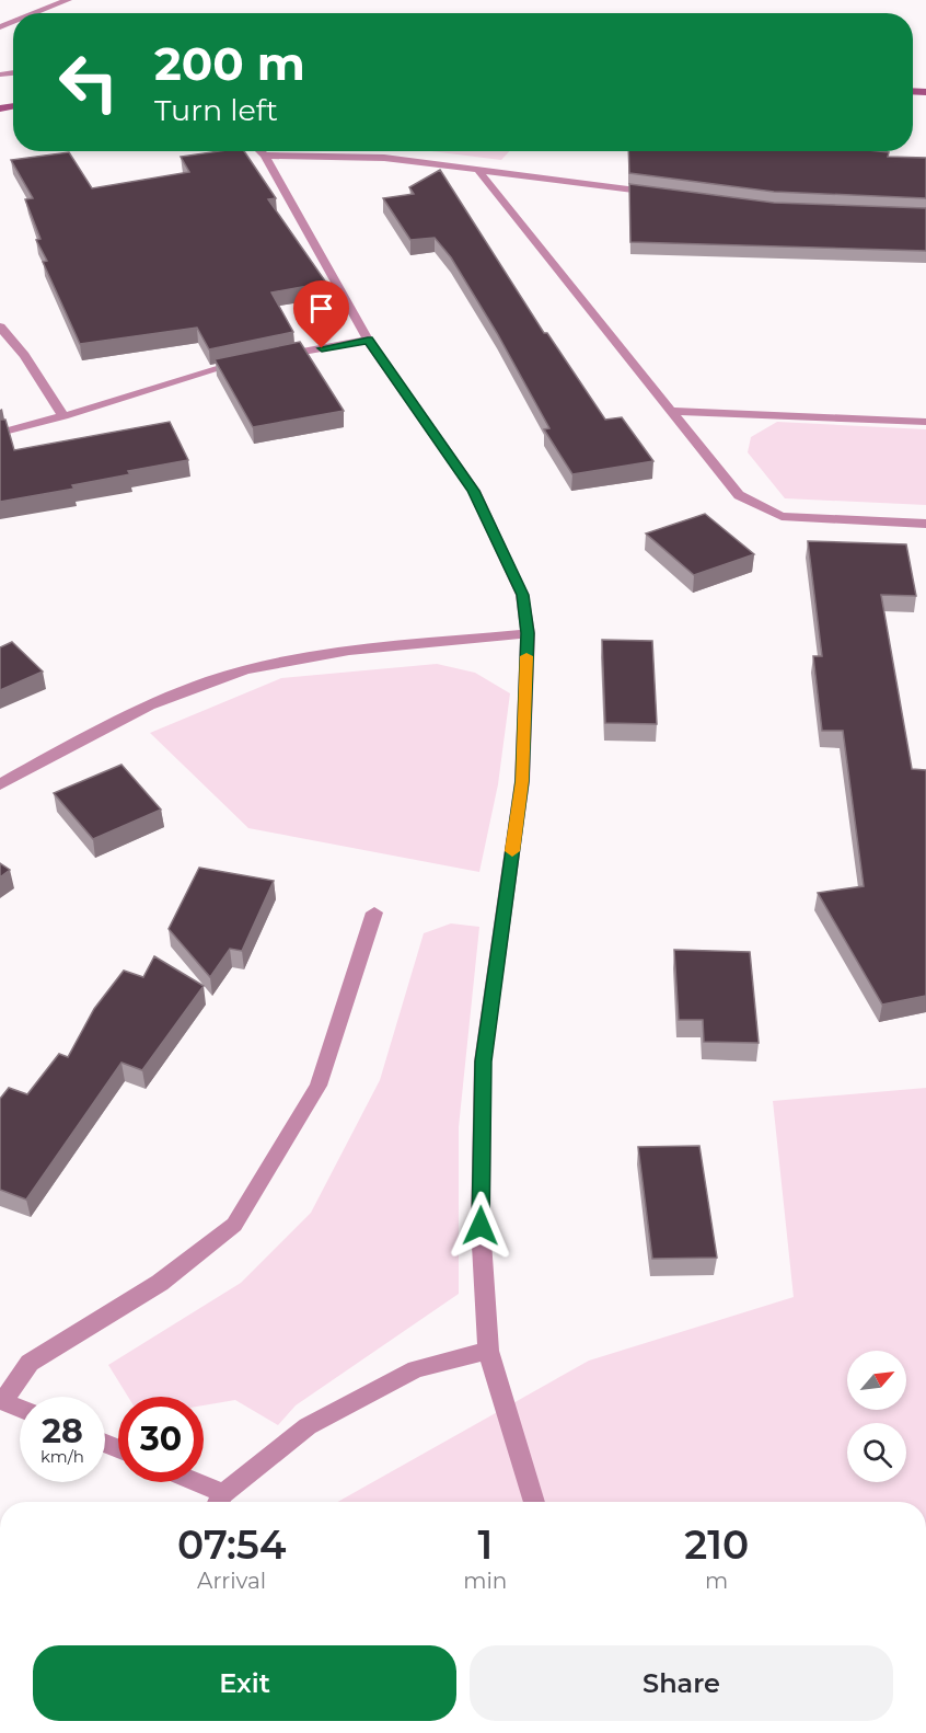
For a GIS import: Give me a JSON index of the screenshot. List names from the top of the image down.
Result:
{
  "north": "top right",
  "page": {
    "turn": ["200 m", "Turn left"],
    "speed": "28 km/h",
    "limit": "30",
    "eta": [
      "07:54",
      "Arrival",
      "1",
      "min",
      "210",
      "m"
    ],
    "buttons": ["Exit", "Share"]
  }
}
